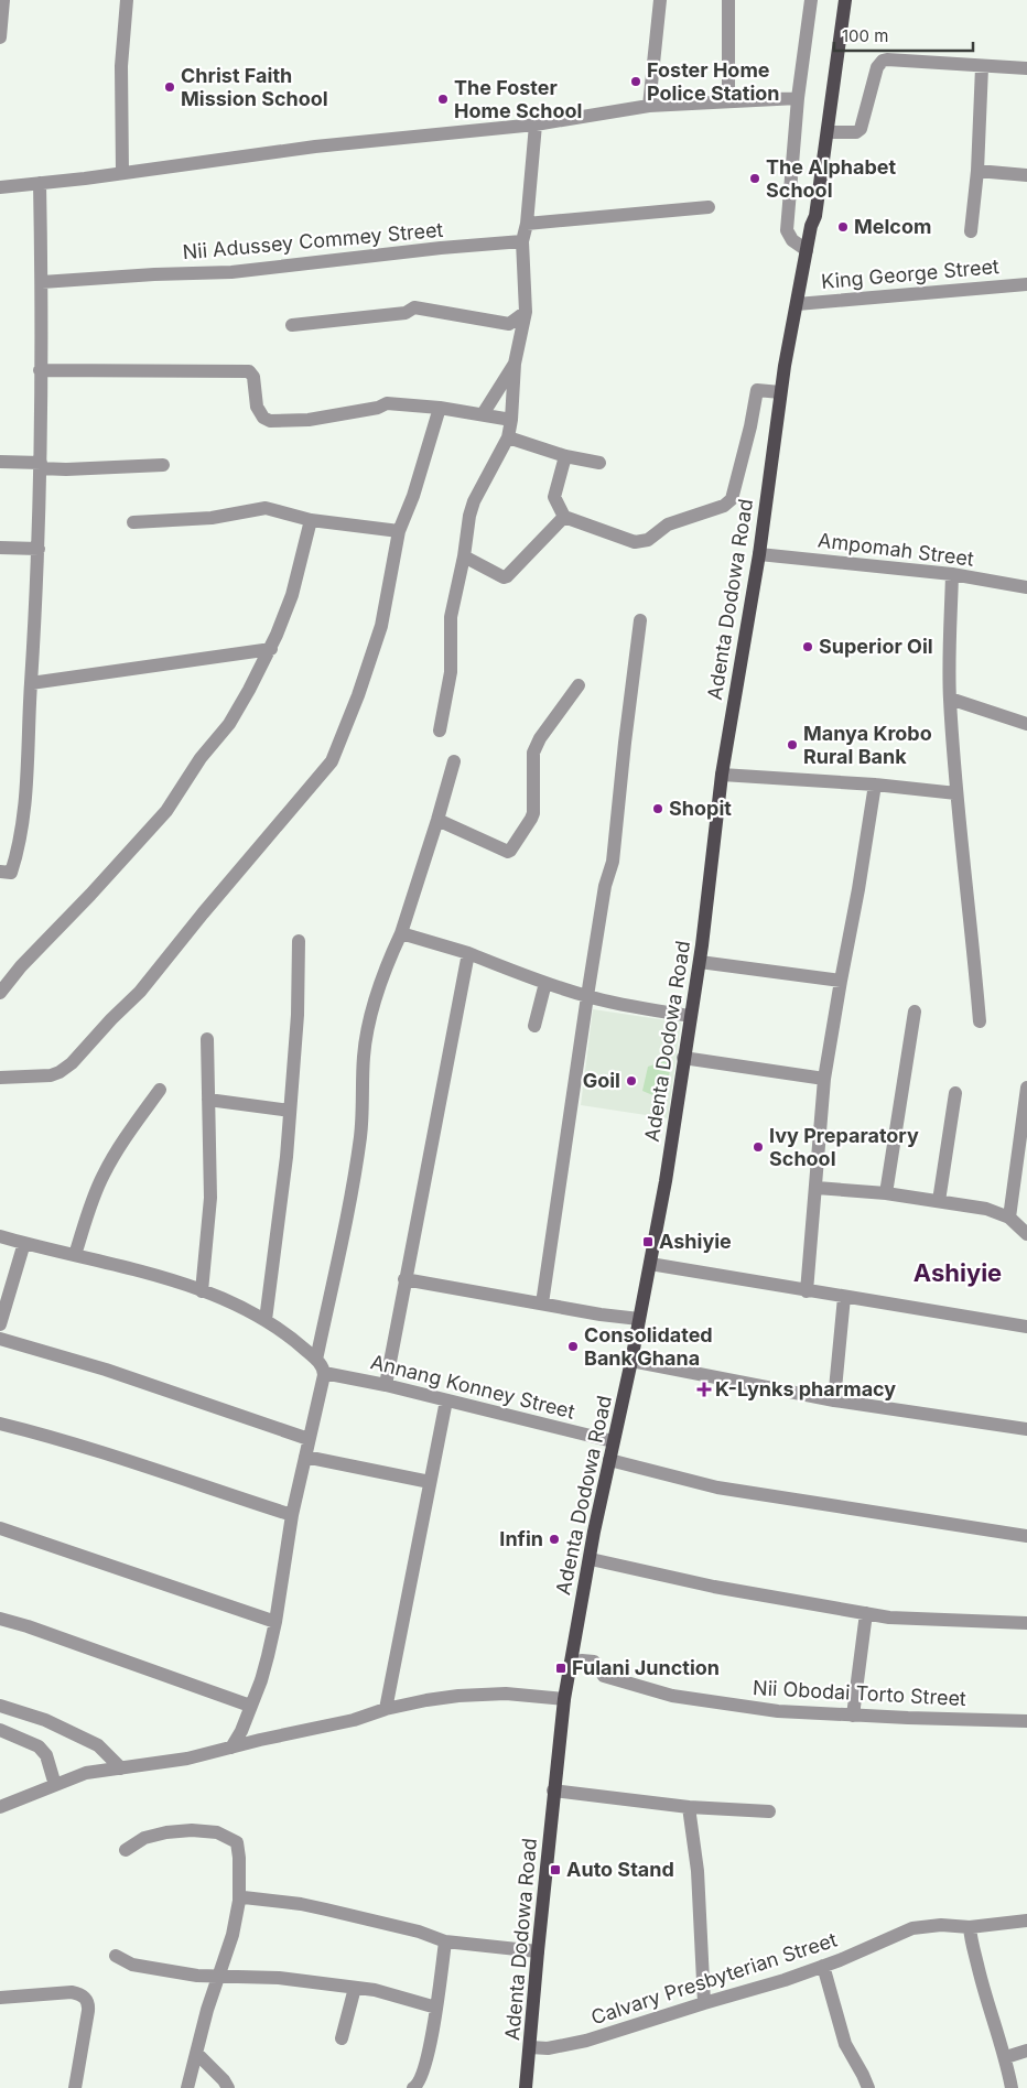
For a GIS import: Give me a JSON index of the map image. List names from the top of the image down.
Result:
{
  "streets": {
    "main road": ["Adenta Dodowa Road"],
    "street": [
      "Nii Adussey Commey Street",
      "King George Street",
      "Ampomah Street",
      "Annang Konney Street",
      "Nii Obodai Torto Street",
      "Calvary Presbyterian Street"
    ]
  },
  "crossings": [
    ["King George Street", "Adenta Dodowa Road"],
    ["Ampomah Street", "Adenta Dodowa Road"],
    ["Adenta Dodowa Road", "Annang Konney Street"],
    ["Adenta Dodowa Road", "Nii Obodai Torto Street"],
    ["Adenta Dodowa Road", "Calvary Presbyterian Street"]
  ],
  "districts": ["Ashiyie"],
  "places": {
    "other": [
      "Foster Home Police Station",
      "Christ Faith Mission School",
      "The Foster Home School",
      "The Alphabet School",
      "Melcom",
      "Superior Oil",
      "Manya Krobo Rural Bank",
      "Shopit",
      "Goil",
      "Ivy Preparatory School",
      "Consolidated Bank Ghana",
      "Infin"
    ],
    "transit": ["Ashiyie", "Fulani Junction", "Auto Stand"],
    "health": ["K-Lynks pharmacy"]
  },
  "scale_bar": "100 m"
}
